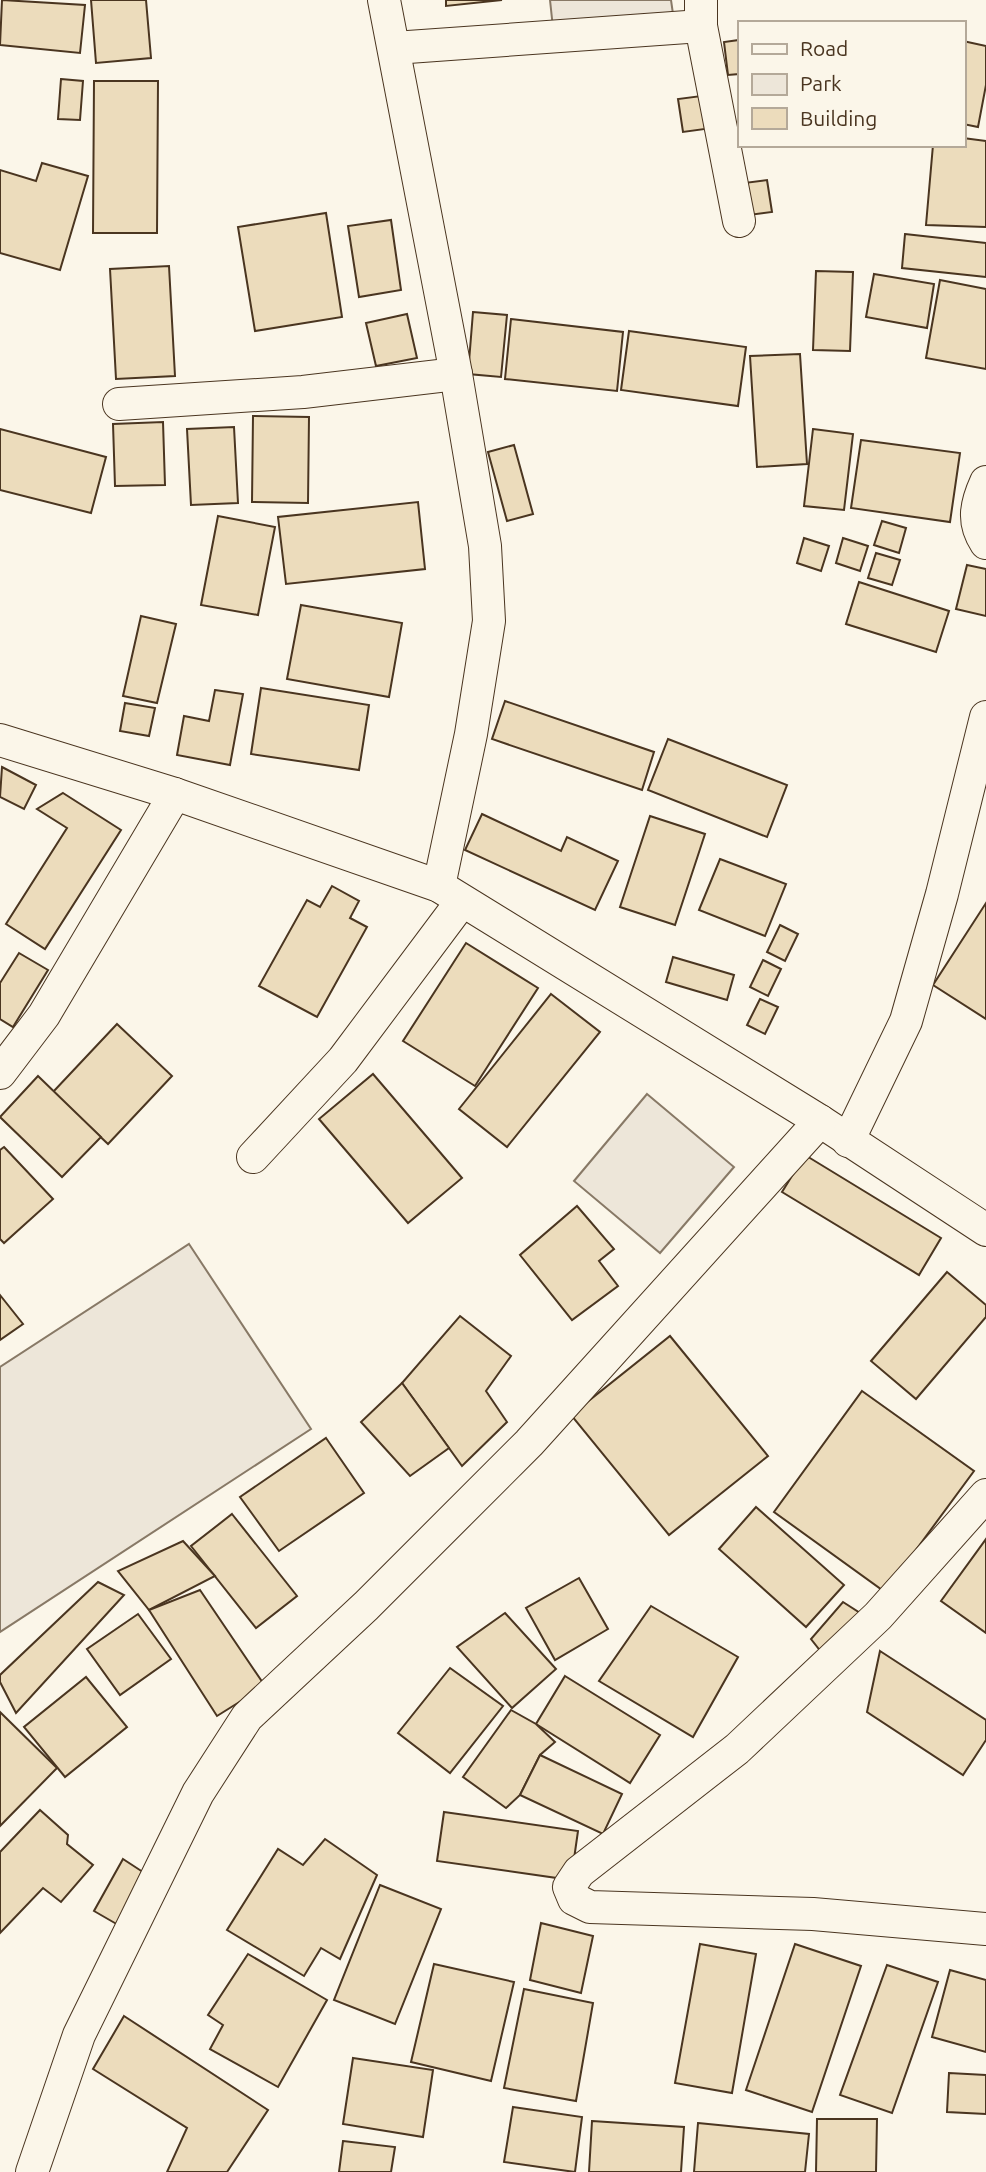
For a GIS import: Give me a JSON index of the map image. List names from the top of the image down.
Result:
{
  "legend": ["Road", "Park", "Building"]
}
